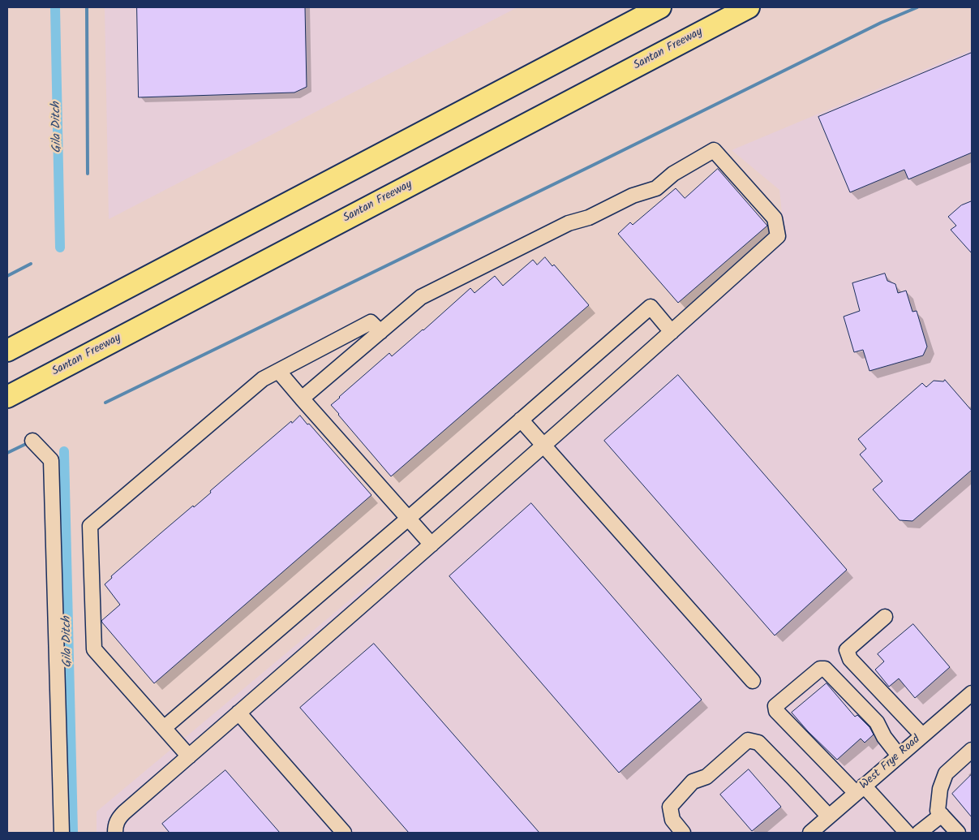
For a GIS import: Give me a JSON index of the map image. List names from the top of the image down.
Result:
{
  "streets": {
    "highway": ["Santan Freeway"],
    "street": ["West Frye Road"]
  },
  "water": ["Gila Ditch"]
}
